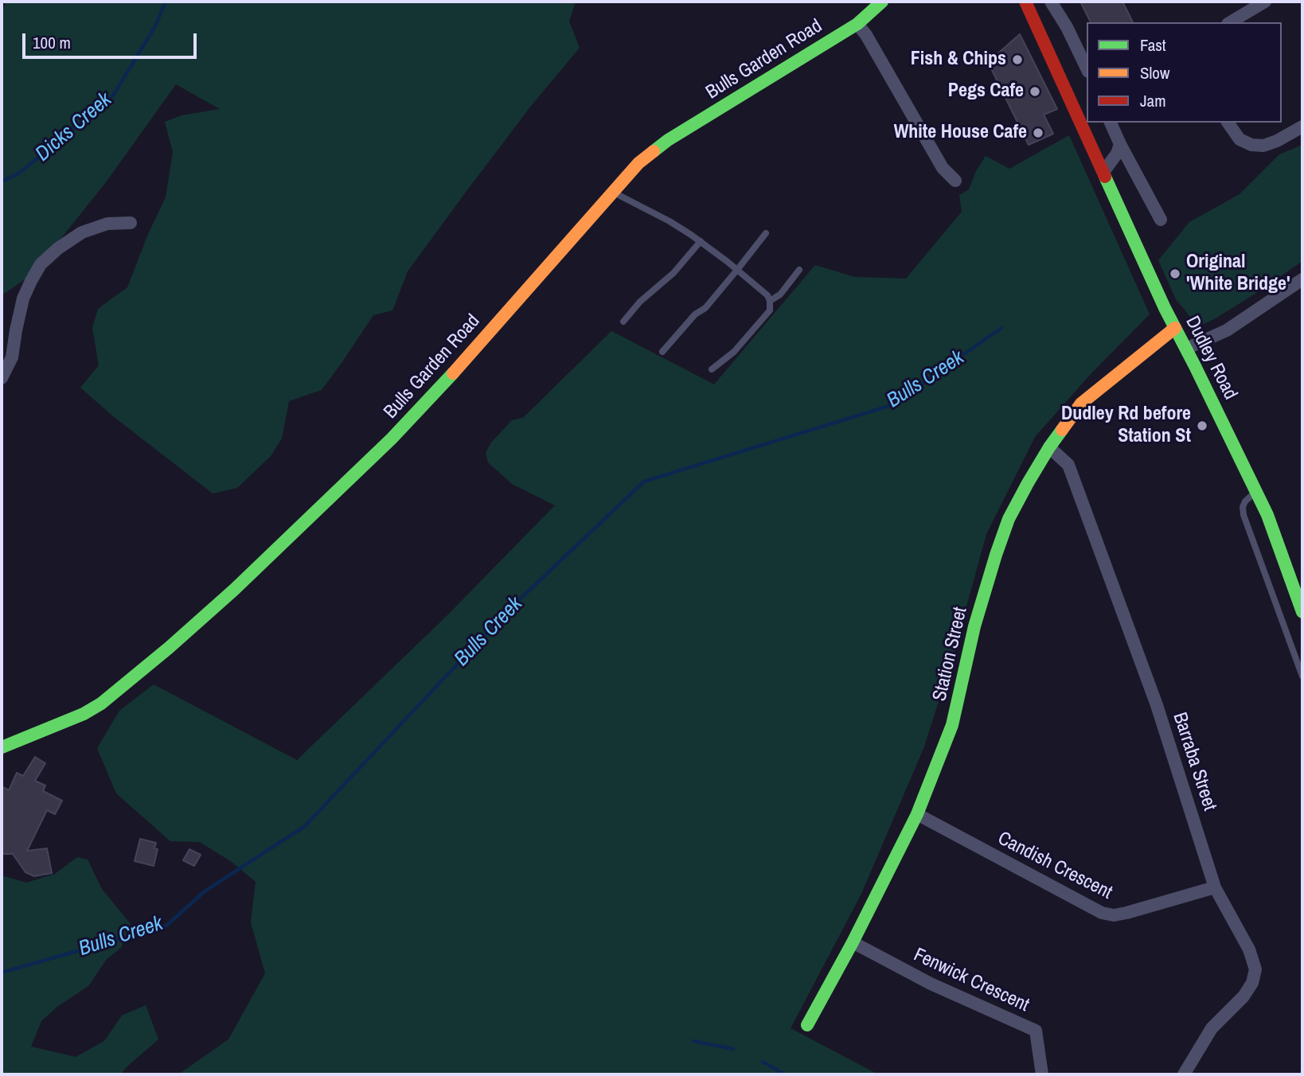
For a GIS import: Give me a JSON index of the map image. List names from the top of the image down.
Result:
{
  "streets": {
    "main road": ["Bulls Garden Road", "Dudley Road", "Station Street"],
    "street": ["Barraba Street", "Candish Crescent", "Fenwick Crescent"]
  },
  "crossings": [
    ["Dudley Road", "Station Street"],
    ["Station Street", "Barraba Street"],
    ["Station Street", "Candish Crescent"],
    ["Station Street", "Fenwick Crescent"],
    ["Barraba Street", "Candish Crescent"]
  ],
  "water": ["Dicks Creek", "Bulls Creek"],
  "places": [
    "Fish & Chips",
    "Pegs Cafe",
    "White House Cafe",
    "Original 'White Bridge'",
    "Dudley Rd before Station St"
  ],
  "legend": ["Fast", "Slow", "Jam"],
  "scale_bar": "100 m"
}
